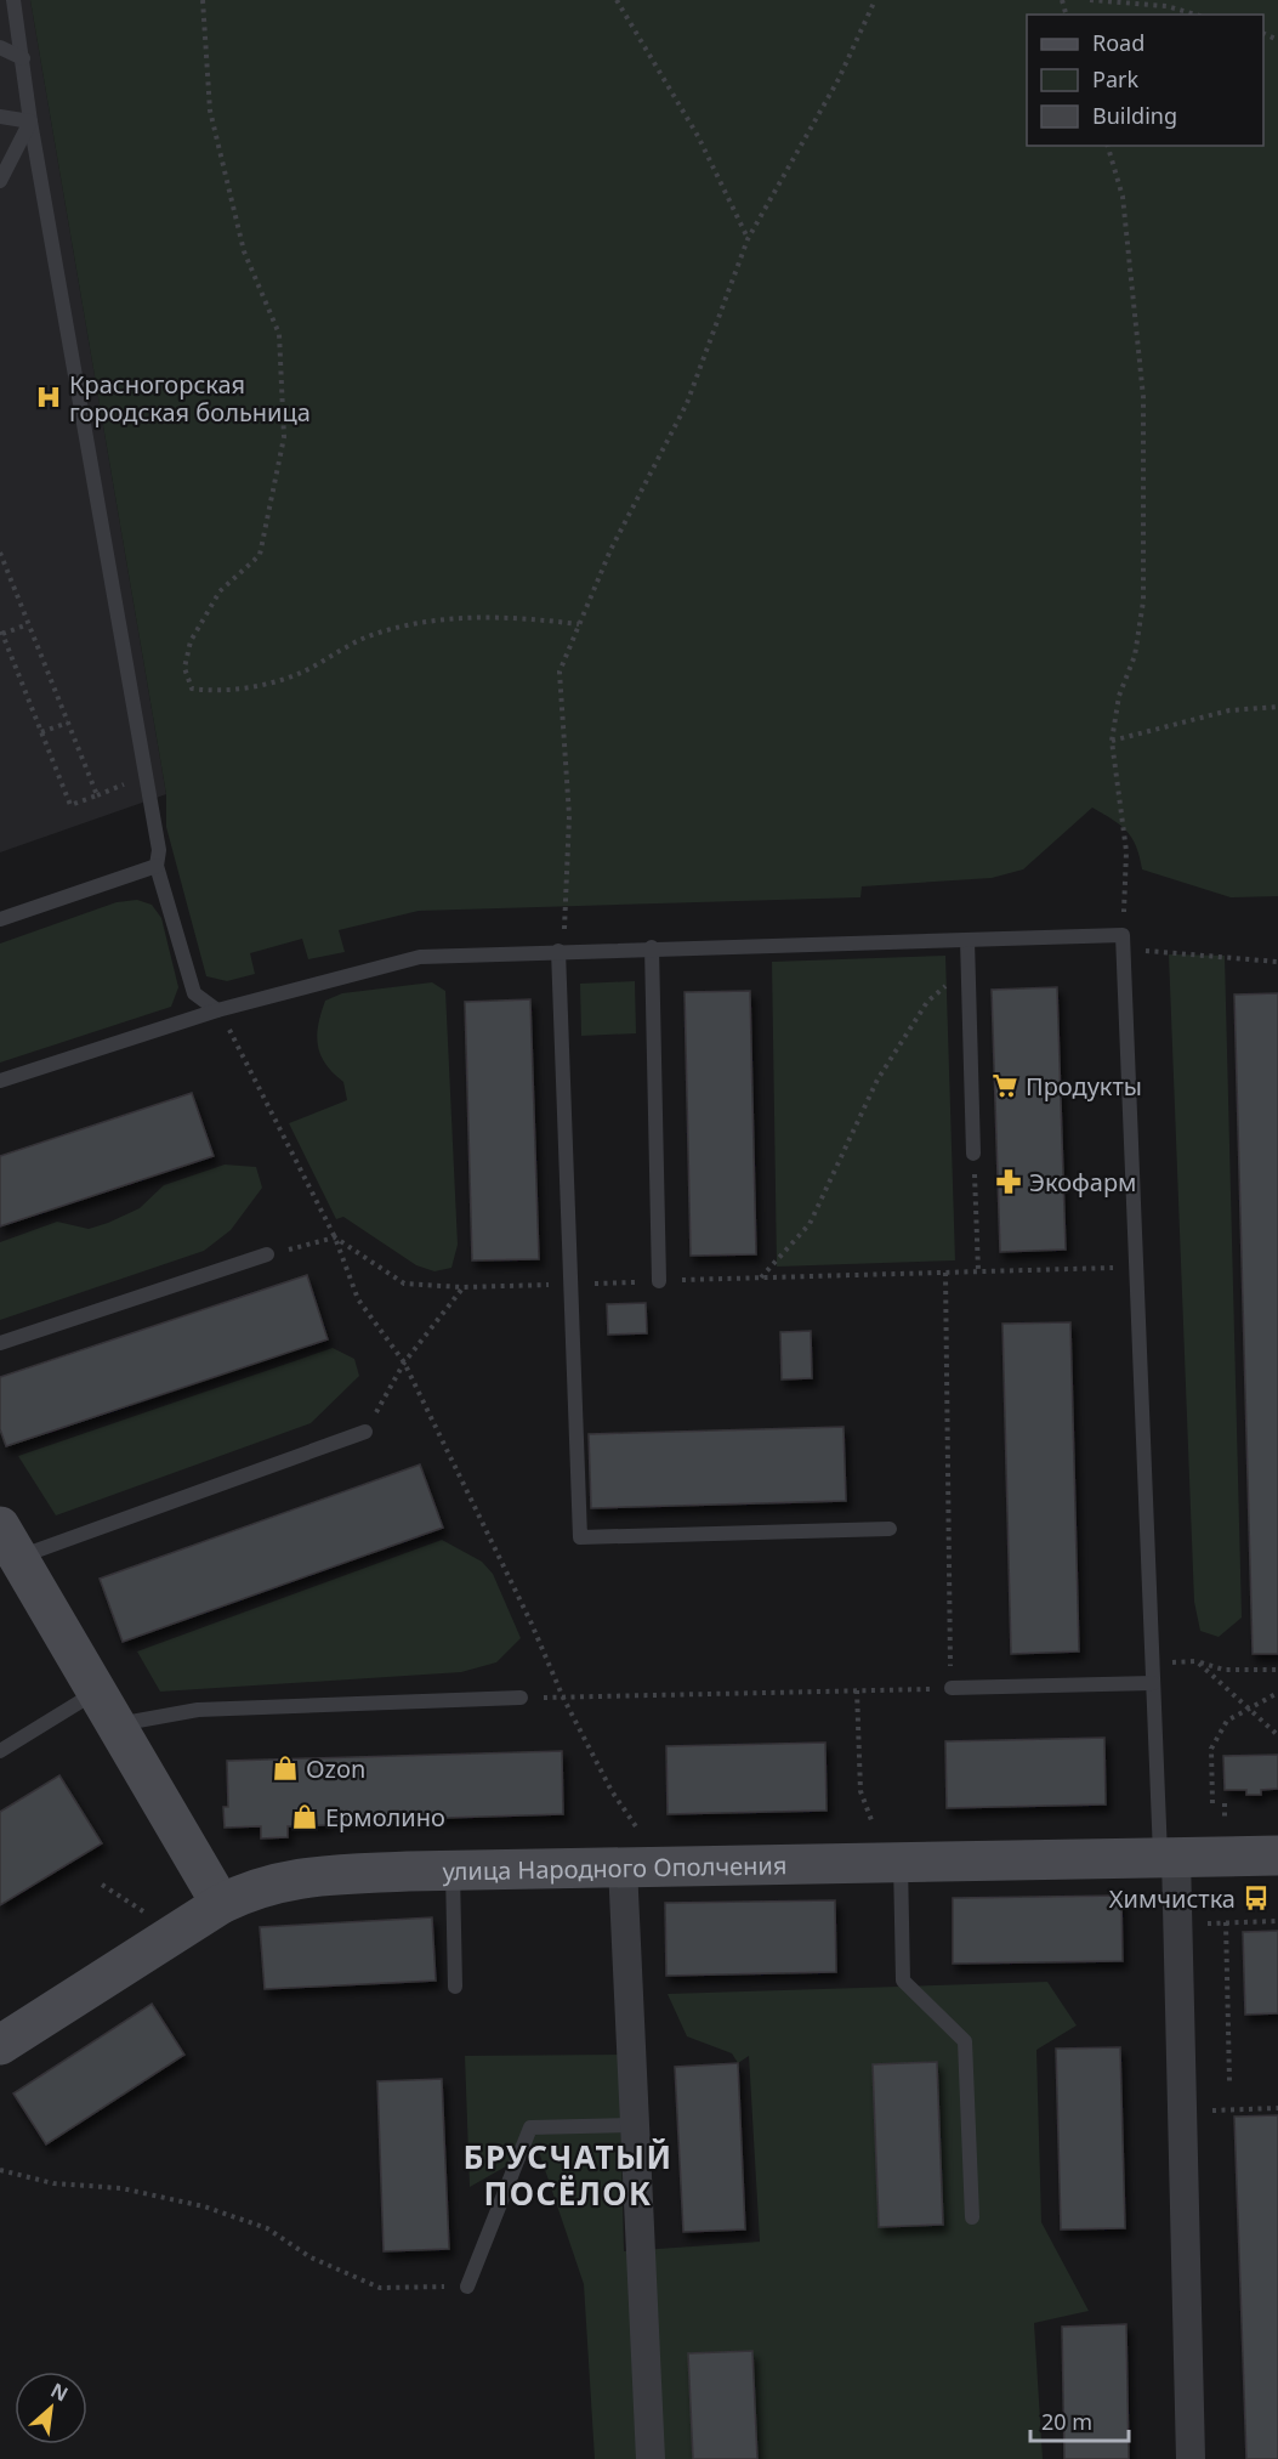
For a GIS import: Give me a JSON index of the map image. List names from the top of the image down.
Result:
{
  "streets": {
    "main road": ["улица Народного Ополчения"]
  },
  "districts": ["БРУСЧАТЫЙ ПОСЁЛОК"],
  "places": {
    "hospital": ["Красногорская городская больница"],
    "supermarket": ["Продукты"],
    "pharmacy": ["Экофарм"],
    "shop": ["Ozon", "Ермолино"],
    "bus stop": ["Химчистка"]
  },
  "legend": ["Road", "Park", "Building"],
  "scale_bar": "20 m",
  "north": "top right"
}
